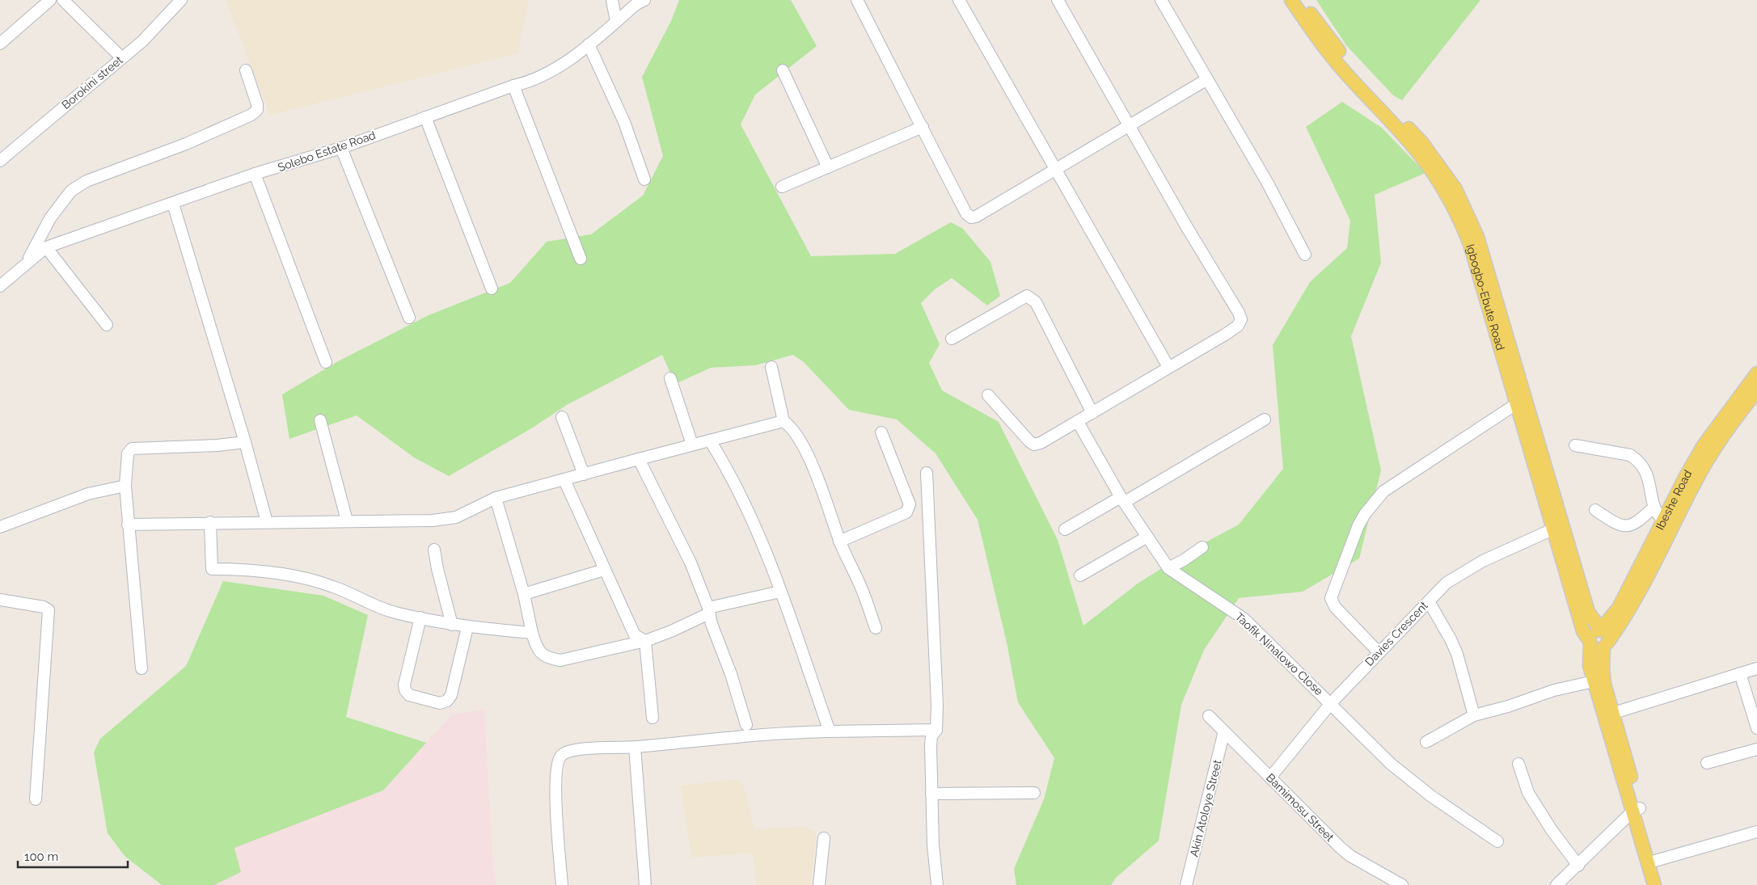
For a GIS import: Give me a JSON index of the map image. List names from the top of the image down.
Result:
{
  "streets": {
    "main road": ["Igbogbo-Ebute Road", "Ibeshe Road"],
    "street": [
      "Borokini street",
      "Solebo Estate Road",
      "Davies Crescent",
      "Taofik Ninalowo Close",
      "Bamimosu Street",
      "Akin Atoloye Street"
    ]
  },
  "crossings": [
    ["Igbogbo-Ebute Road", "Ibeshe Road"],
    ["Igbogbo-Ebute Road", "Davies Crescent"],
    ["Davies Crescent", "Taofik Ninalowo Close"],
    ["Davies Crescent", "Bamimosu Street"],
    ["Bamimosu Street", "Akin Atoloye Street"]
  ],
  "scale_bar": "100 m"
}
